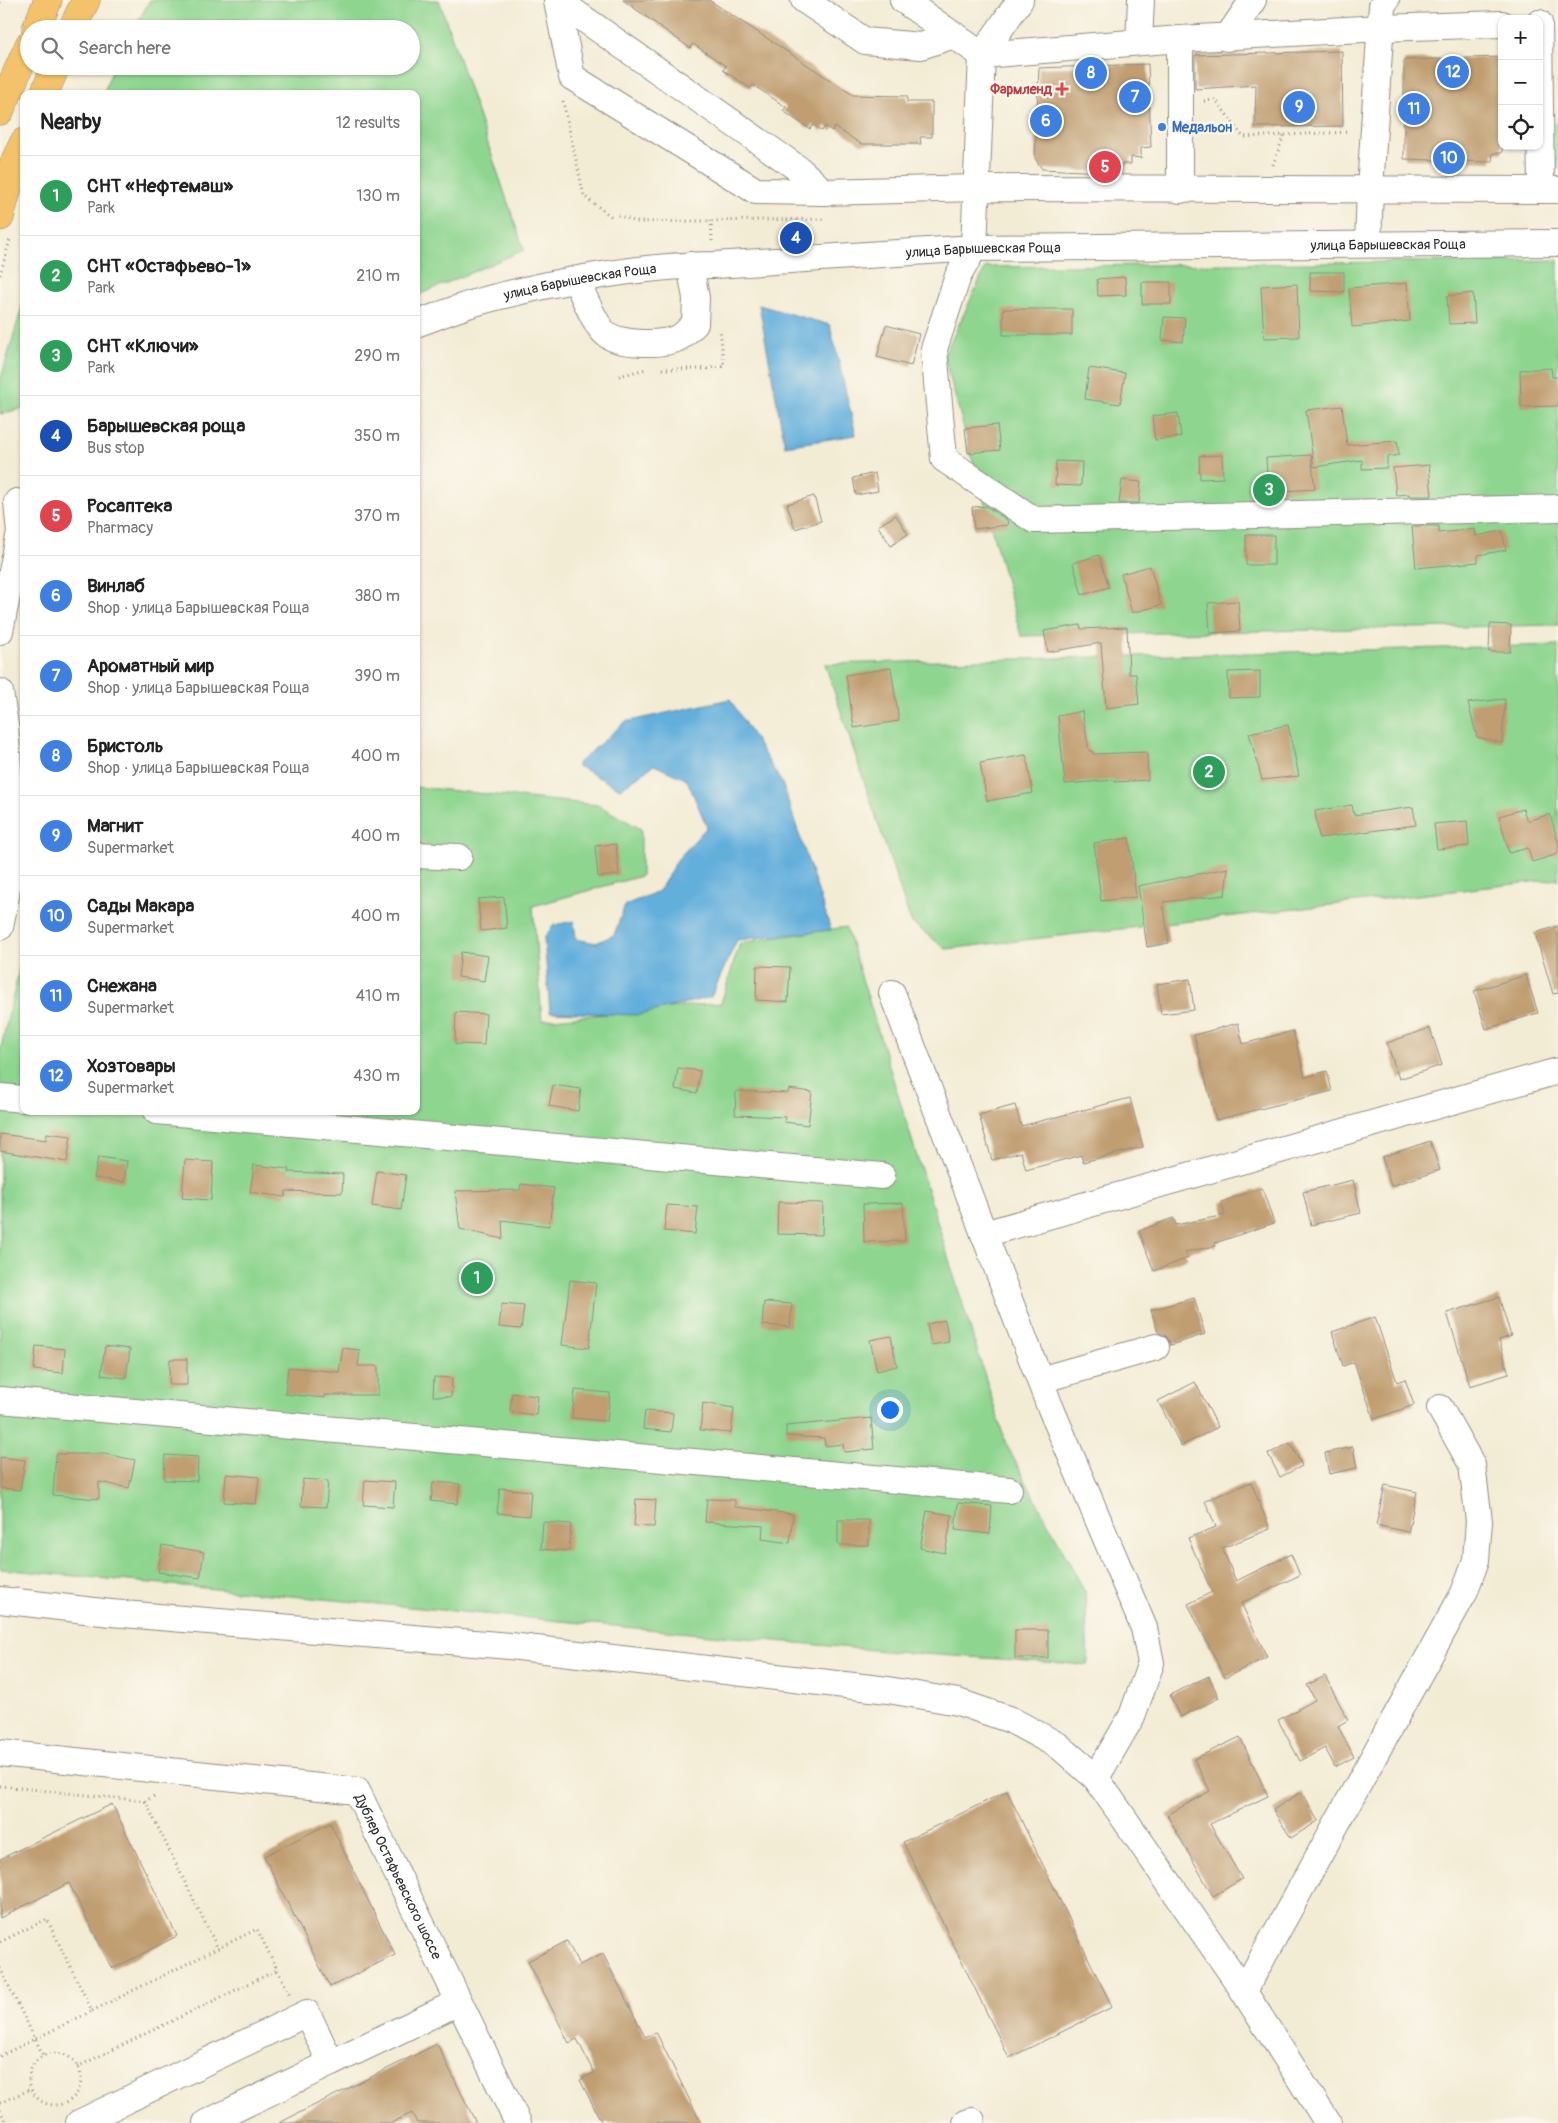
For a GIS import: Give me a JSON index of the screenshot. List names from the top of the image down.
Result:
{
  "streets": {
    "street": ["улица Барышевская Роща", "Дублер Остафьевского шоссе"]
  },
  "places": {
    "health": ["Фармленд"],
    "other": ["Медальон"]
  },
  "page": {
    "map_buttons": ["+", "−"],
    "search": "Search here",
    "pins": [
      "12",
      "8",
      "7",
      "9",
      "11",
      "6",
      "10",
      "5",
      "4",
      "3",
      "2",
      "1"
    ],
    "heading": ["Nearby", "12 results"],
    "list": [
      {
        "mark": "1",
        "name": "СНТ «Нефтемаш»",
        "note": "Park",
        "value": "130 m"
      },
      {
        "mark": "2",
        "name": "СНТ «Остафьево-1»",
        "note": "Park",
        "value": "210 m"
      },
      {
        "mark": "3",
        "name": "СНТ «Ключи»",
        "note": "Park",
        "value": "290 m"
      },
      {
        "mark": "4",
        "name": "Барышевская роща",
        "note": "Bus stop",
        "value": "350 m"
      },
      {
        "mark": "5",
        "name": "Росаптека",
        "note": "Pharmacy",
        "value": "370 m"
      },
      {
        "mark": "6",
        "name": "Винлаб",
        "note": "Shop · улица Барышевская Роща",
        "value": "380 m"
      },
      {
        "mark": "7",
        "name": "Ароматный мир",
        "note": "Shop · улица Барышевская Роща",
        "value": "390 m"
      },
      {
        "mark": "8",
        "name": "Бристоль",
        "note": "Shop · улица Барышевская Роща",
        "value": "400 m"
      },
      {
        "mark": "9",
        "name": "Магнит",
        "note": "Supermarket",
        "value": "400 m"
      },
      {
        "mark": "10",
        "name": "Сады Макара",
        "note": "Supermarket",
        "value": "400 m"
      },
      {
        "mark": "11",
        "name": "Снежана",
        "note": "Supermarket",
        "value": "410 m"
      },
      {
        "mark": "12",
        "name": "Хозтовары",
        "note": "Supermarket",
        "value": "430 m"
      }
    ]
  }
}
